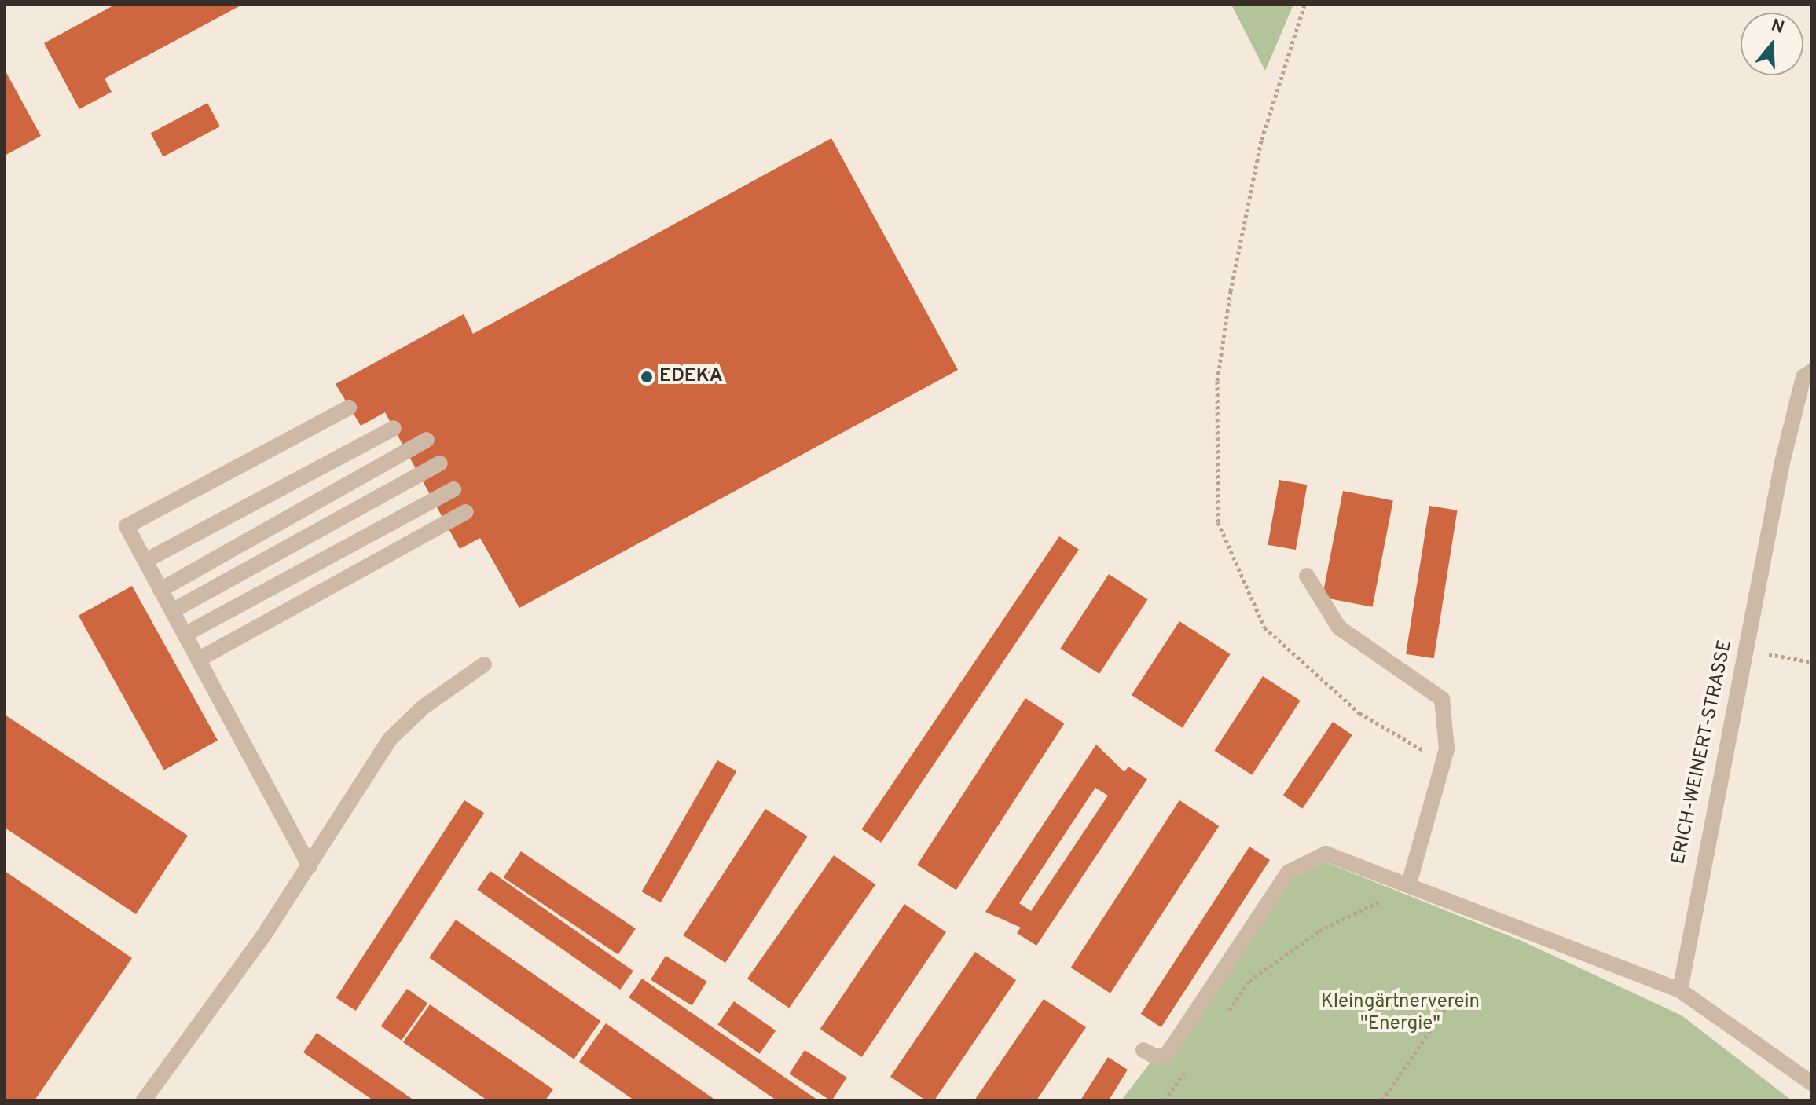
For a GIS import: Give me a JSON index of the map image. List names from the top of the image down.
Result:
{
  "streets": {
    "street": ["ERICH-WEINERT-STRASSE"]
  },
  "parks": ["Kleingärtnerverein \"Energie\""],
  "places": ["EDEKA"],
  "north": "top"
}
